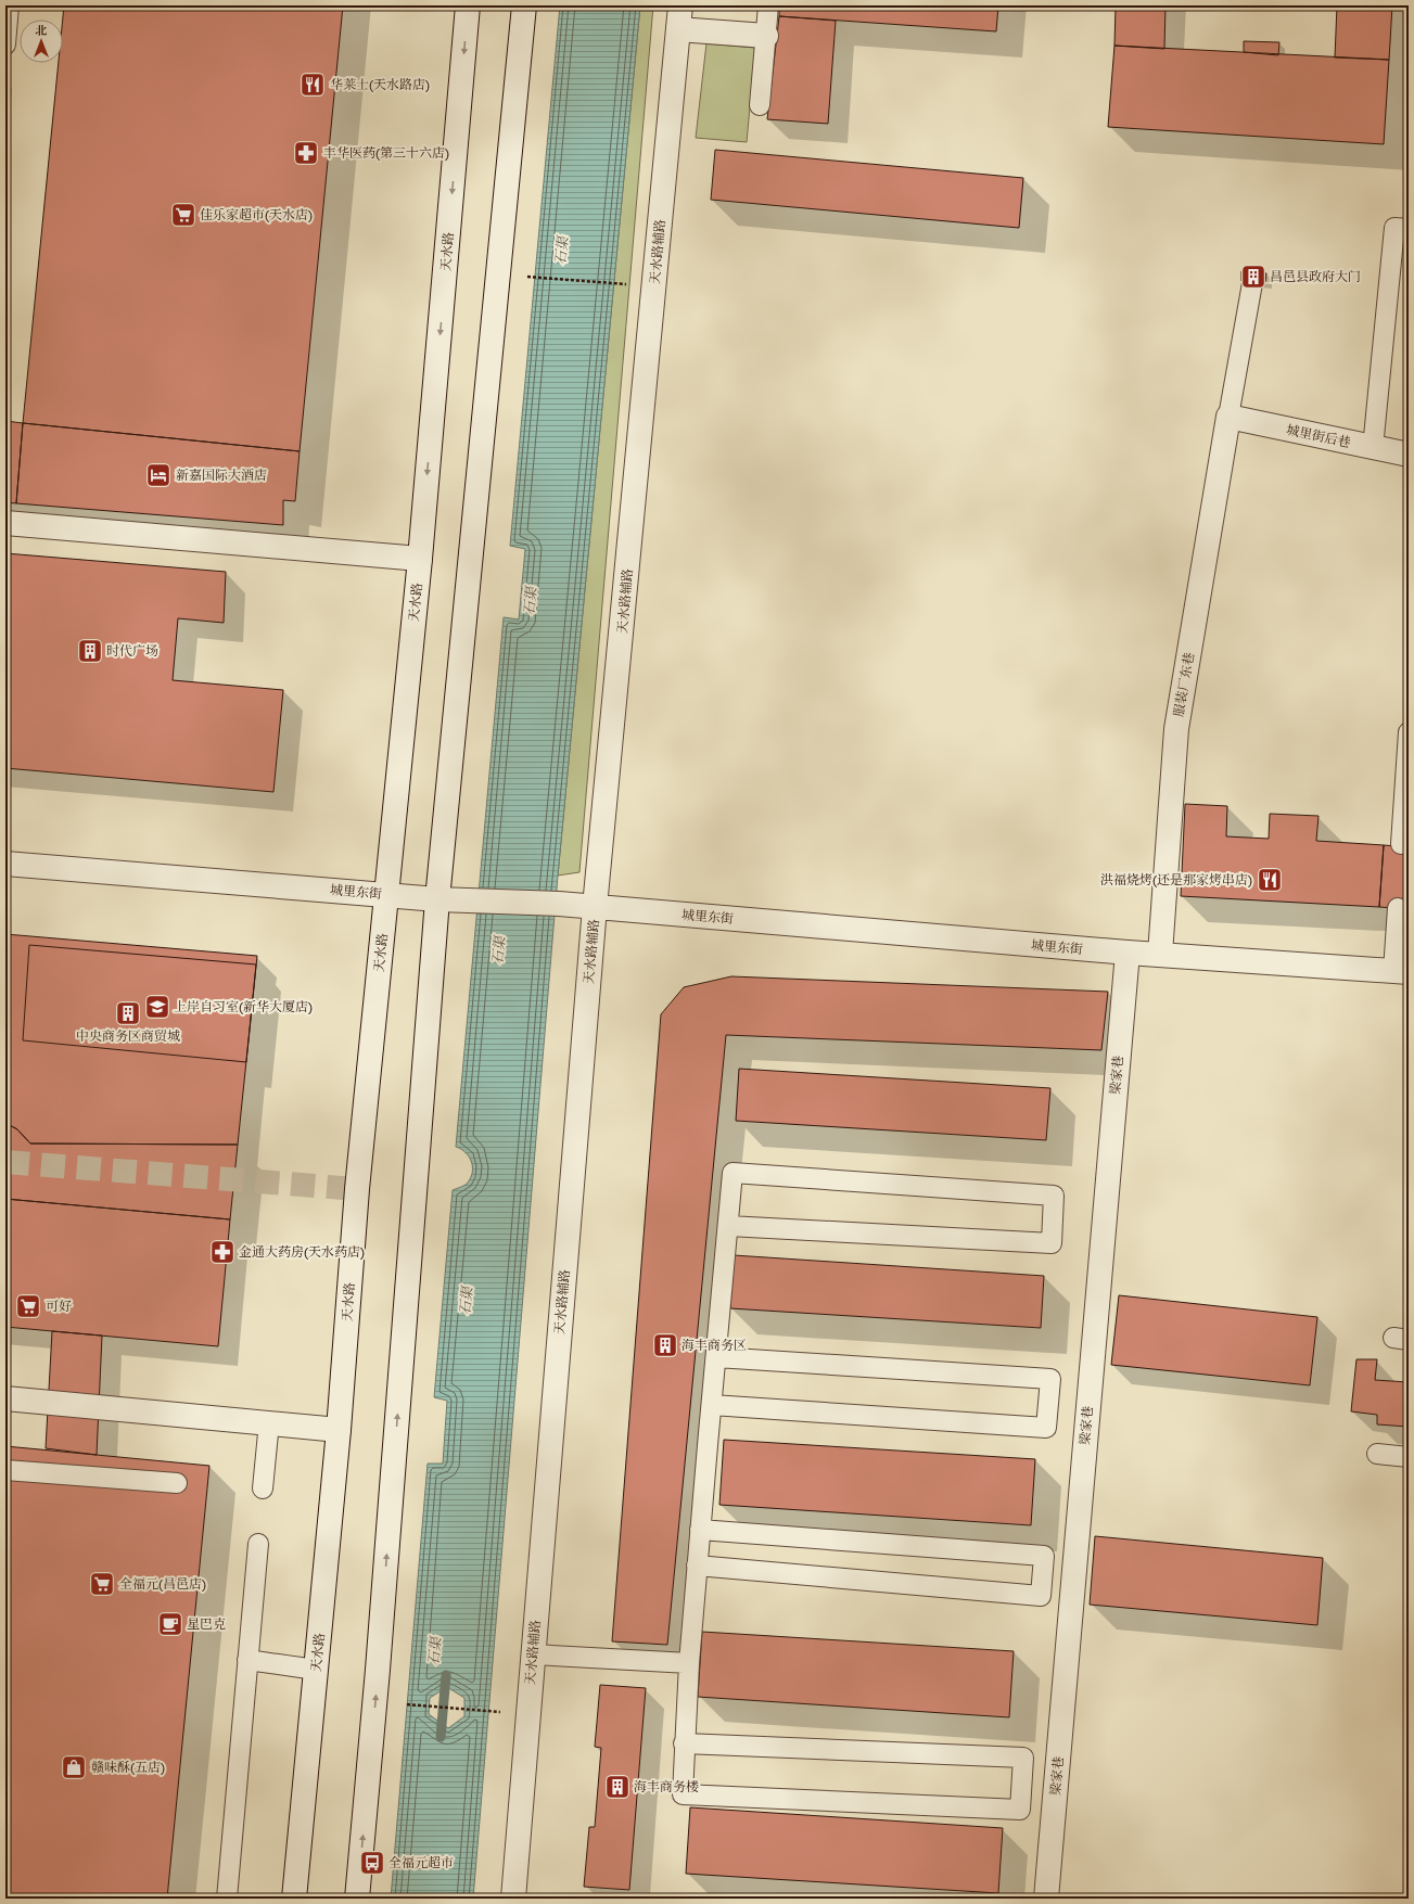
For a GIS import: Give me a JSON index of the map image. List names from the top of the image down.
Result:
{
  "streets": {
    "street": [
      "天水路",
      "天水路辅路",
      "城里街后巷",
      "服装厂东巷",
      "城里东街",
      "梁家巷"
    ]
  },
  "crossings": [
    ["天水路", "城里东街"],
    ["天水路辅路", "城里东街"],
    ["城里街后巷", "服装厂东巷"],
    ["服装厂东巷", "城里东街"],
    ["城里东街", "梁家巷"]
  ],
  "water": ["石渠"],
  "places": {
    "restaurant": ["华莱士(天水路店)", "洪福烧烤(还是那家烤串店)"],
    "pharmacy": ["丰华医药(第三十六店)", "金通大药房(天水药店)"],
    "supermarket": ["佳乐家超市(天水店)", "可好", "全福元(昌邑店)"],
    "building": [
      "昌邑县政府大门",
      "时代广场",
      "中央商务区商贸城",
      "海丰商务区",
      "海丰商务楼"
    ],
    "hotel": ["新嘉国际大酒店"],
    "school or university": ["上岸自习室(新华大厦店)"],
    "cafe": ["星巴克"],
    "shop": ["赣味酥(五店)"],
    "bus stop": ["全福元超市"]
  },
  "north": "top"
}
